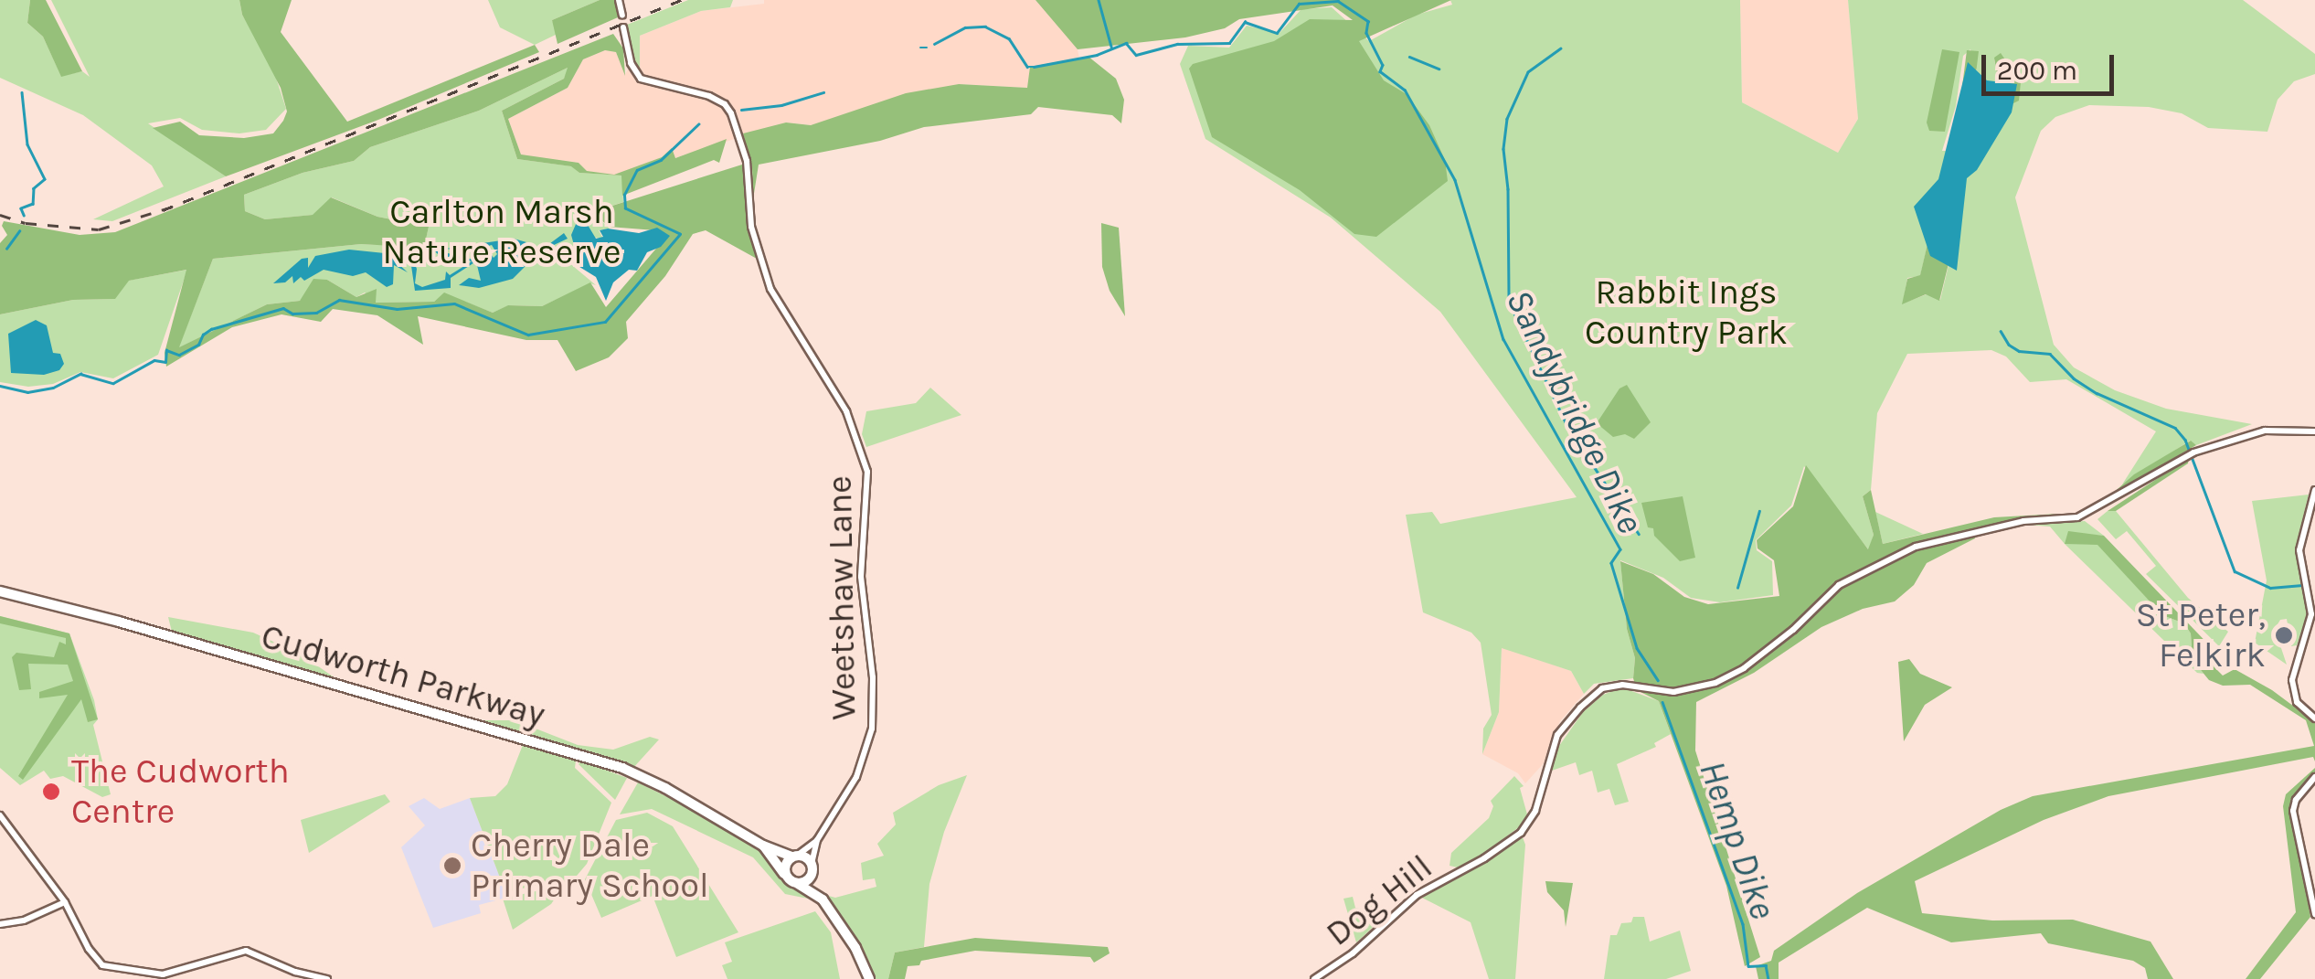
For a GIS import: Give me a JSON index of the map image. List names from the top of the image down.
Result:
{
  "streets": {
    "highway": ["Cudworth Parkway"],
    "street": ["Weetshaw Lane", "Dog Hill"]
  },
  "crossings": [
    ["Weetshaw Lane", "Cudworth Parkway"]
  ],
  "water": ["Sandybridge Dike", "Hemp Dike"],
  "parks": ["Carlton Marsh Nature Reserve", "Rabbit Ings Country Park"],
  "places": ["St Peter, Felkirk", "The Cudworth Centre", "Cherry Dale Primary School"],
  "scale_bar": "200 m"
}
